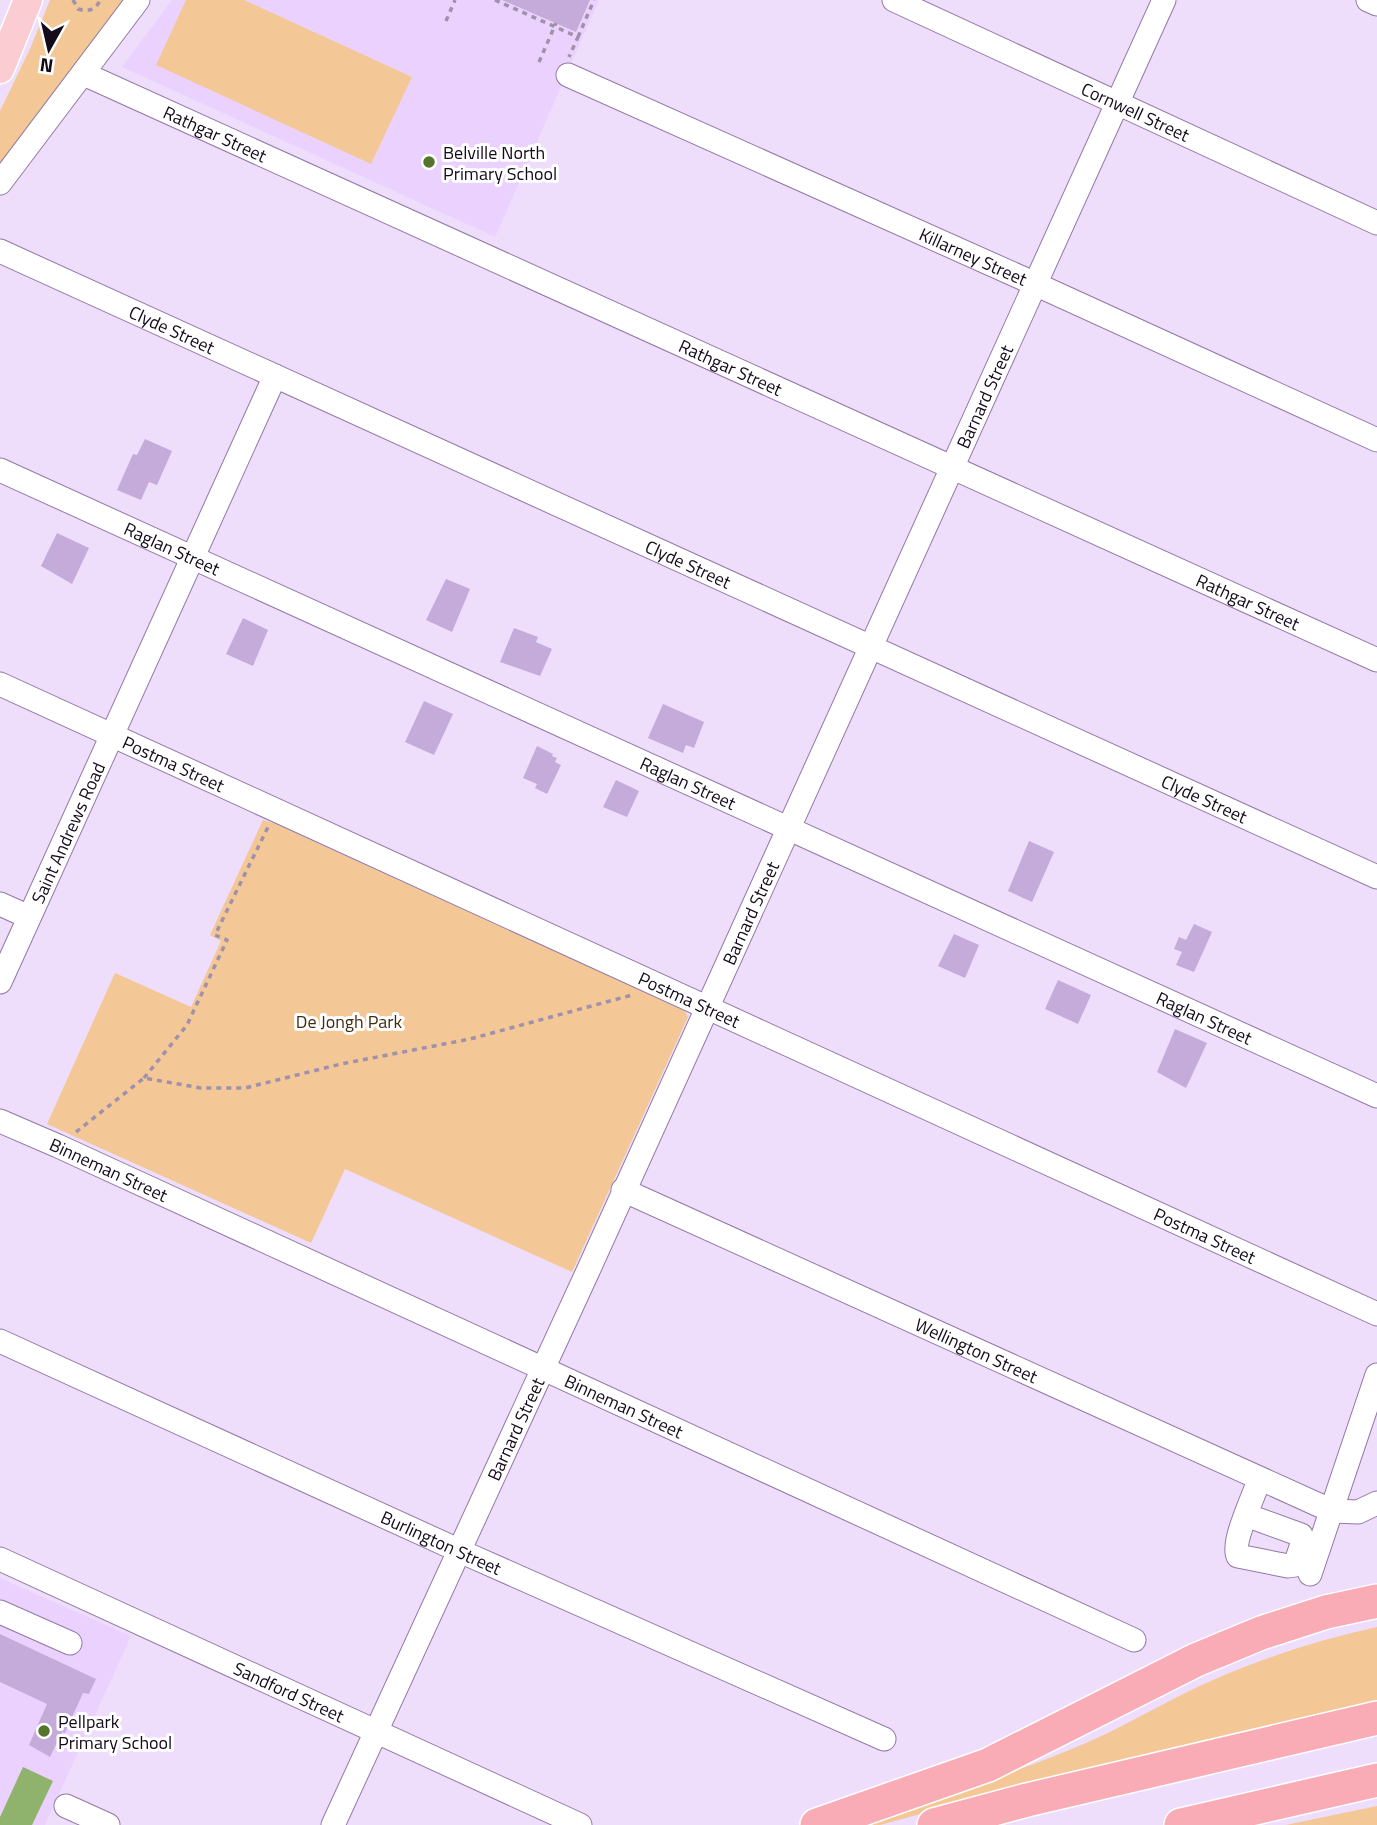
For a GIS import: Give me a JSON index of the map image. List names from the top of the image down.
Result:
{
  "streets": {
    "street": [
      "Cornwell Street",
      "Rathgar Street",
      "Killarney Street",
      "Clyde Street",
      "Barnard Street",
      "Raglan Street",
      "Postma Street",
      "Saint Andrews Road",
      "Binneman Street",
      "Wellington Street",
      "Burlington Street",
      "Sandford Street"
    ]
  },
  "crossings": [
    ["Cornwell Street", "Barnard Street"],
    ["Rathgar Street", "Barnard Street"],
    ["Killarney Street", "Barnard Street"],
    ["Clyde Street", "Barnard Street"],
    ["Clyde Street", "Saint Andrews Road"],
    ["Barnard Street", "Raglan Street"],
    ["Barnard Street", "Postma Street"],
    ["Barnard Street", "Binneman Street"],
    ["Barnard Street", "Wellington Street"],
    ["Barnard Street", "Burlington Street"],
    ["Barnard Street", "Sandford Street"],
    ["Raglan Street", "Saint Andrews Road"],
    ["Postma Street", "Saint Andrews Road"]
  ],
  "parks": ["De Jongh Park"],
  "places": ["Belville North Primary School", "Pellpark Primary School"],
  "north": "bottom"
}
